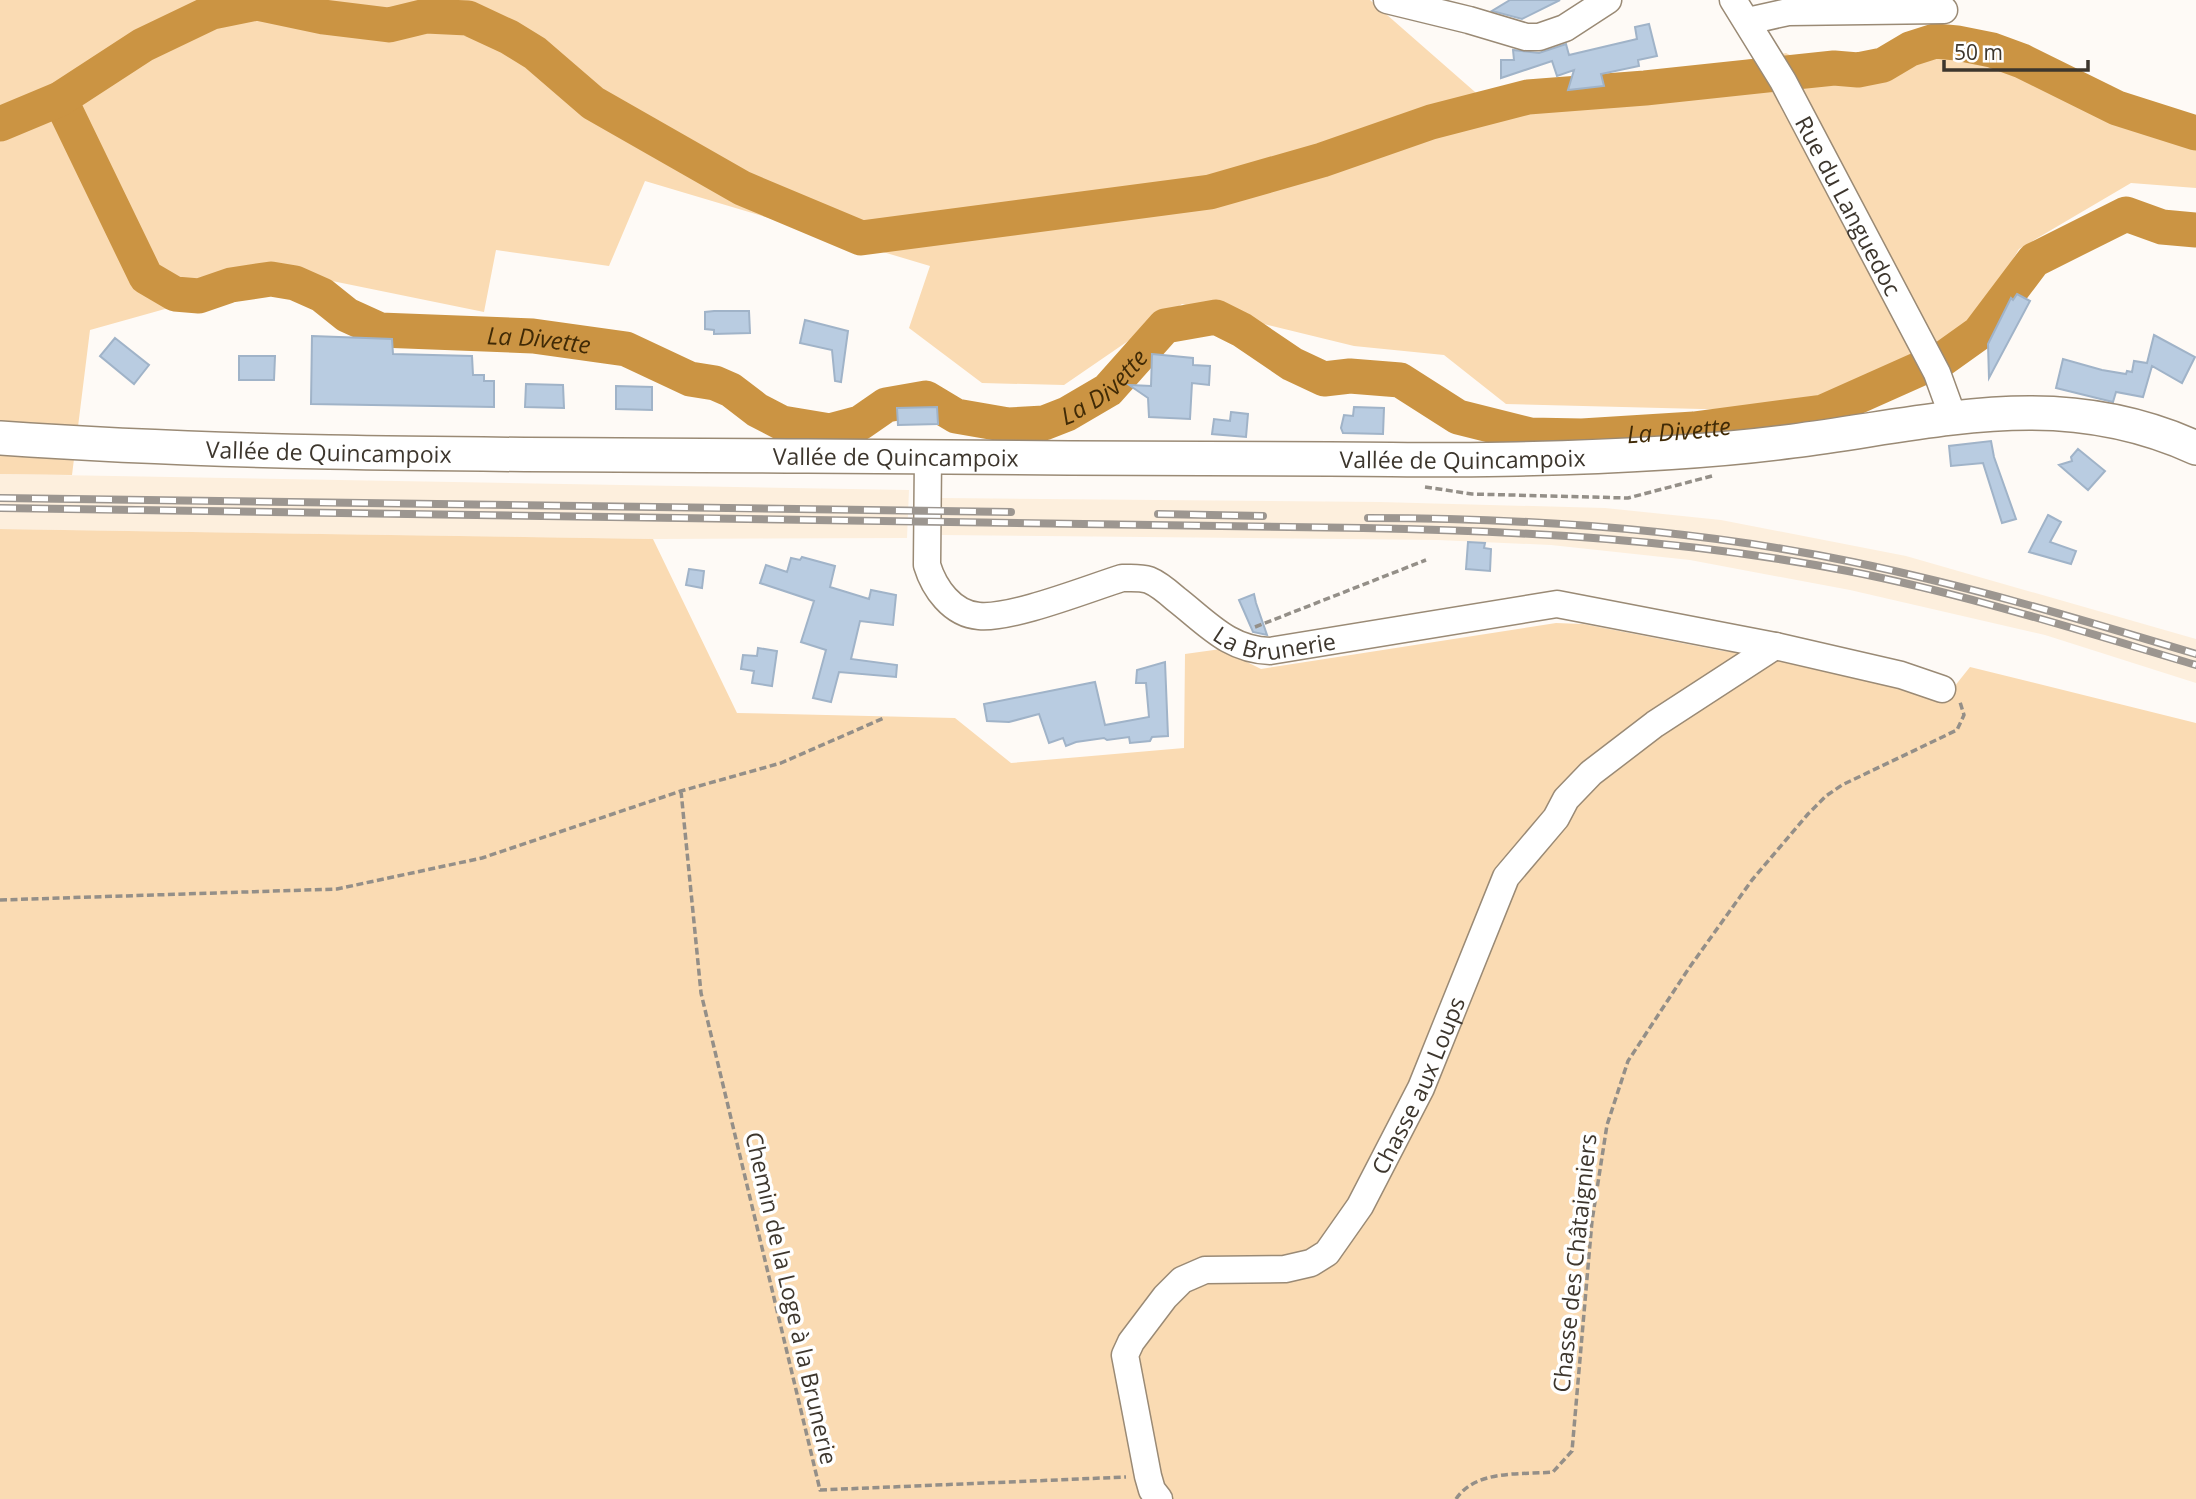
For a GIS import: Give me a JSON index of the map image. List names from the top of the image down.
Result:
{
  "streets": {
    "main road": ["Vallée de Quincampoix"],
    "street": ["Rue du Languedoc", "La Brunerie", "Chasse aux Loups"],
    "path": ["Chasse des Châtaigniers", "Chemin de la Loge à la Brunerie"]
  },
  "crossings": [
    ["Rue du Languedoc", "Vallée de Quincampoix"],
    ["Vallée de Quincampoix", "La Brunerie"],
    ["La Brunerie", "Chasse aux Loups"],
    ["La Brunerie", "Chasse des Châtaigniers"],
    ["Chasse aux Loups", "Chemin de la Loge à la Brunerie"]
  ],
  "water": ["La Divette"],
  "scale_bar": "50 m"
}
